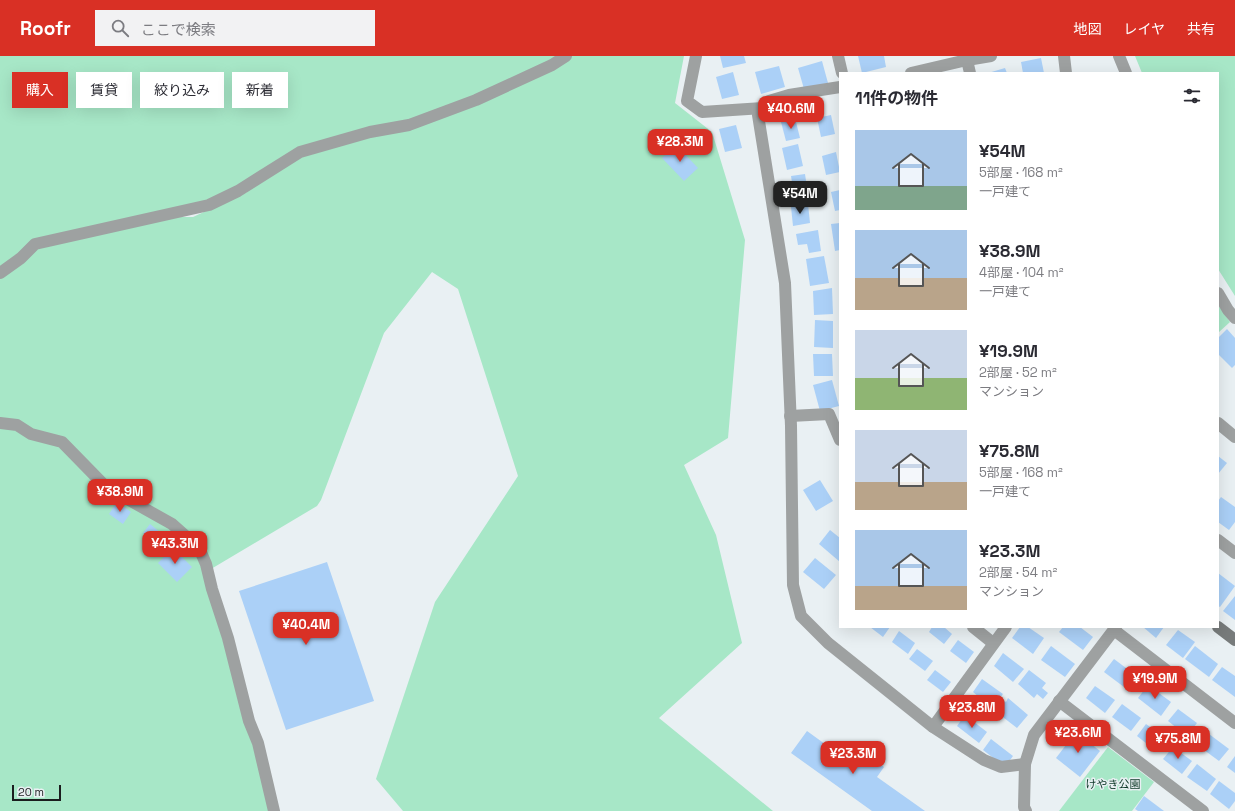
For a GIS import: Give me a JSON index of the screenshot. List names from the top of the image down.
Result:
{
  "parks": ["けやき公園"],
  "scale_bar": "20 m",
  "page": {
    "header": "Roofr",
    "search": "ここで検索",
    "nav": ["地図", "レイヤ", "共有"],
    "chip": [
      "購入",
      "賃貸",
      "絞り込み",
      "新着"
    ],
    "heading": "11件の物件",
    "price": [
      "¥40.6M",
      "¥28.3M",
      "¥54M",
      "¥38.9M",
      "¥43.3M",
      "¥40.4M",
      "¥19.9M",
      "¥23.8M",
      "¥23.6M",
      "¥75.8M",
      "¥23.3M"
    ],
    "list": [
      {
        "name": "¥54M",
        "note": "5部屋 · 168 m² · 一戸建て"
      },
      {
        "name": "¥38.9M",
        "note": "4部屋 · 104 m² · 一戸建て"
      },
      {
        "name": "¥19.9M",
        "note": "2部屋 · 52 m² · マンション"
      },
      {
        "name": "¥75.8M",
        "note": "5部屋 · 168 m² · 一戸建て"
      },
      {
        "name": "¥23.3M",
        "note": "2部屋 · 54 m² · マンション"
      }
    ],
    "scale": "20 m"
  }
}
